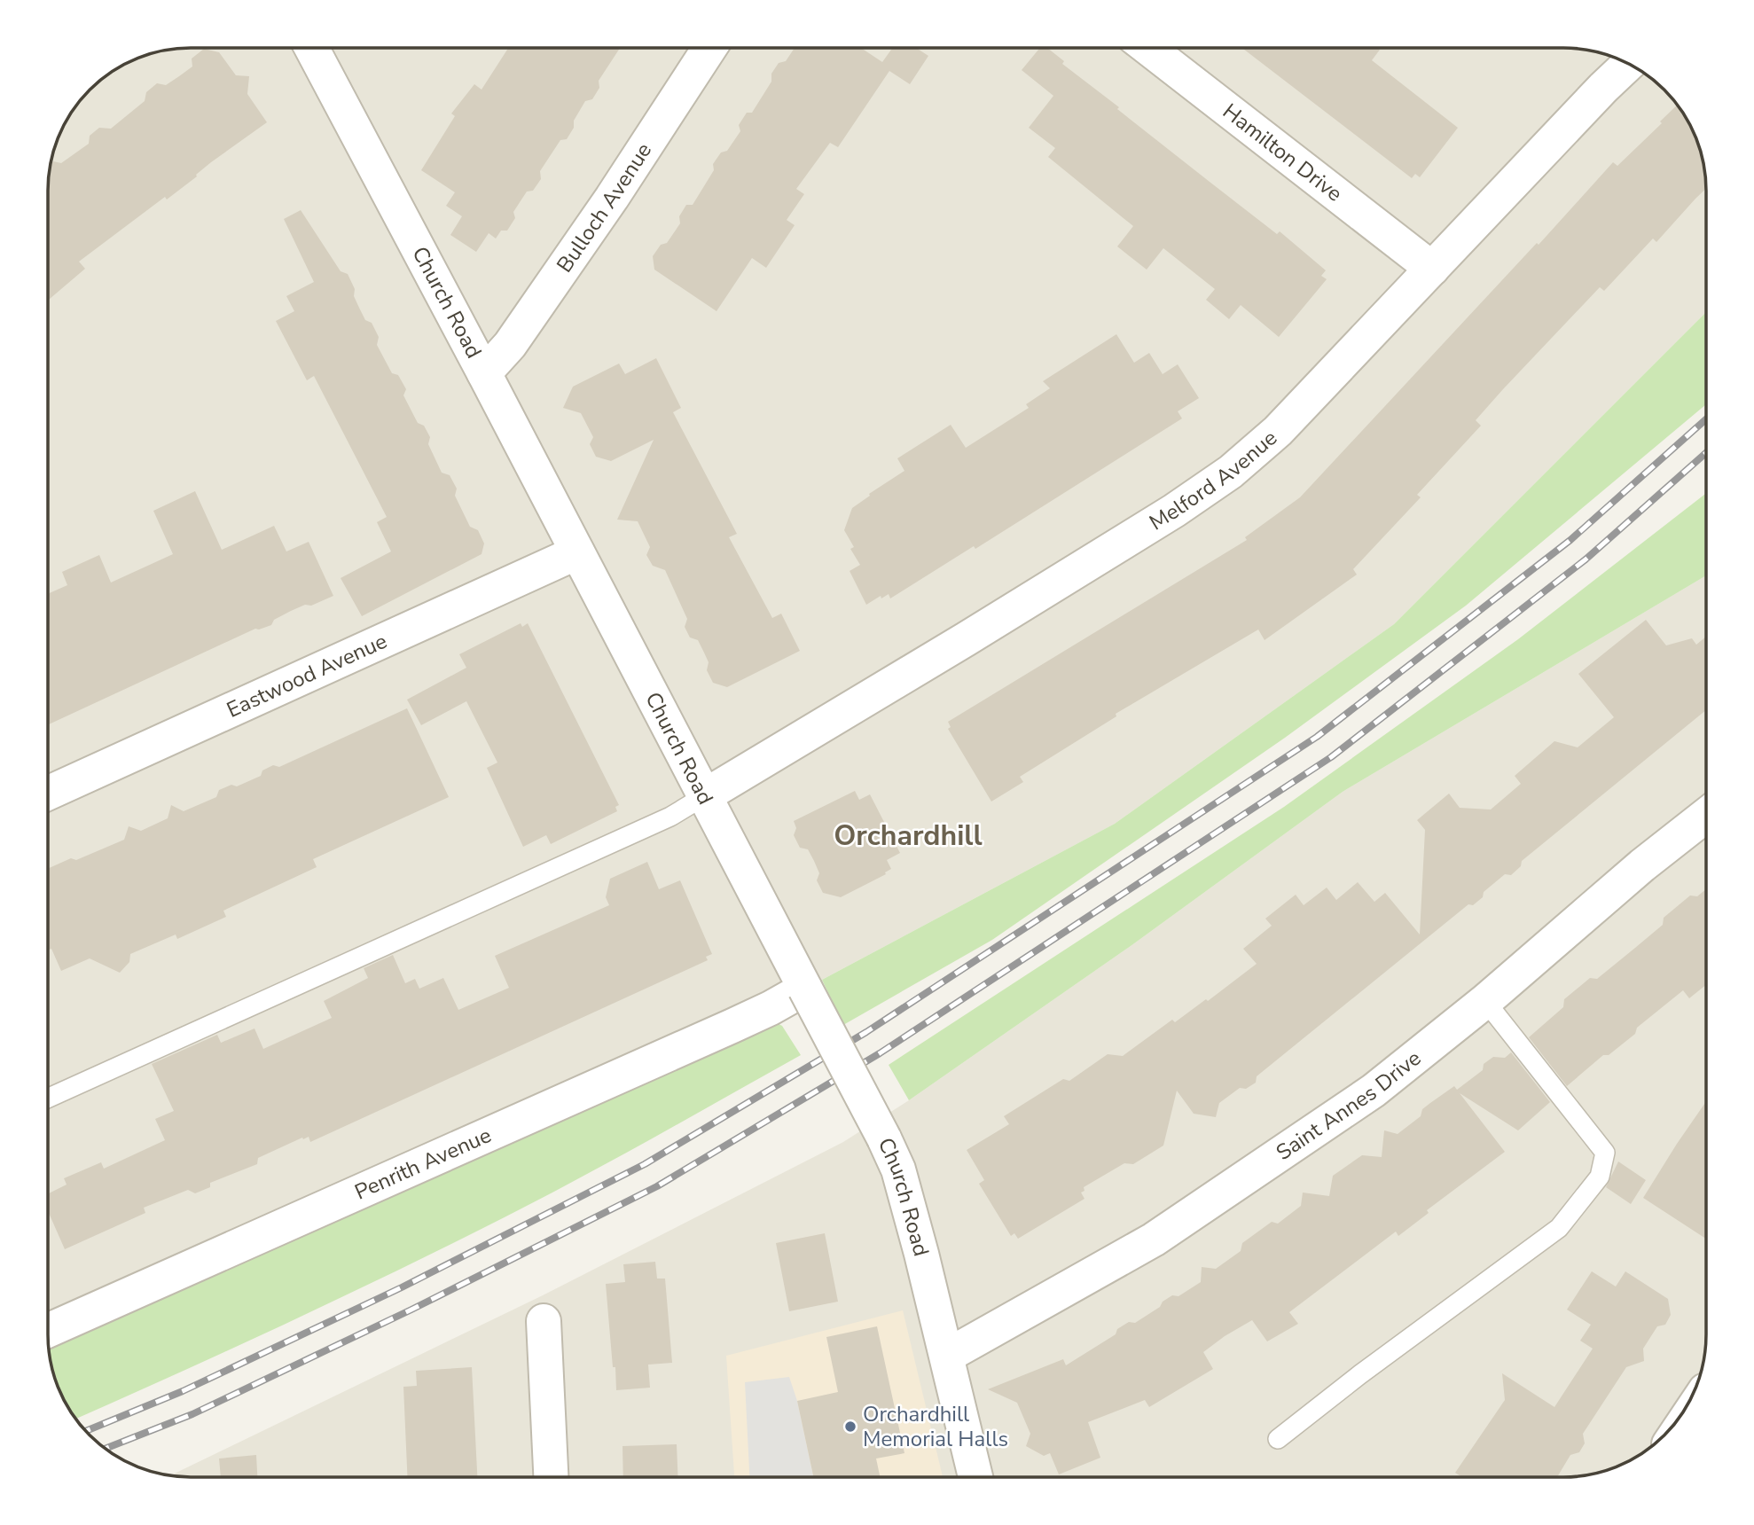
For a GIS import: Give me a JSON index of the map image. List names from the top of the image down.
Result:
{
  "streets": {
    "street": [
      "Hamilton Drive",
      "Bulloch Avenue",
      "Church Road",
      "Melford Avenue",
      "Eastwood Avenue",
      "Saint Annes Drive",
      "Penrith Avenue"
    ]
  },
  "crossings": [
    ["Hamilton Drive", "Melford Avenue"],
    ["Bulloch Avenue", "Church Road"],
    ["Church Road", "Melford Avenue"],
    ["Church Road", "Eastwood Avenue"],
    ["Church Road", "Saint Annes Drive"],
    ["Church Road", "Penrith Avenue"]
  ],
  "districts": ["Orchardhill"],
  "places": ["Orchardhill Memorial Halls"]
}
